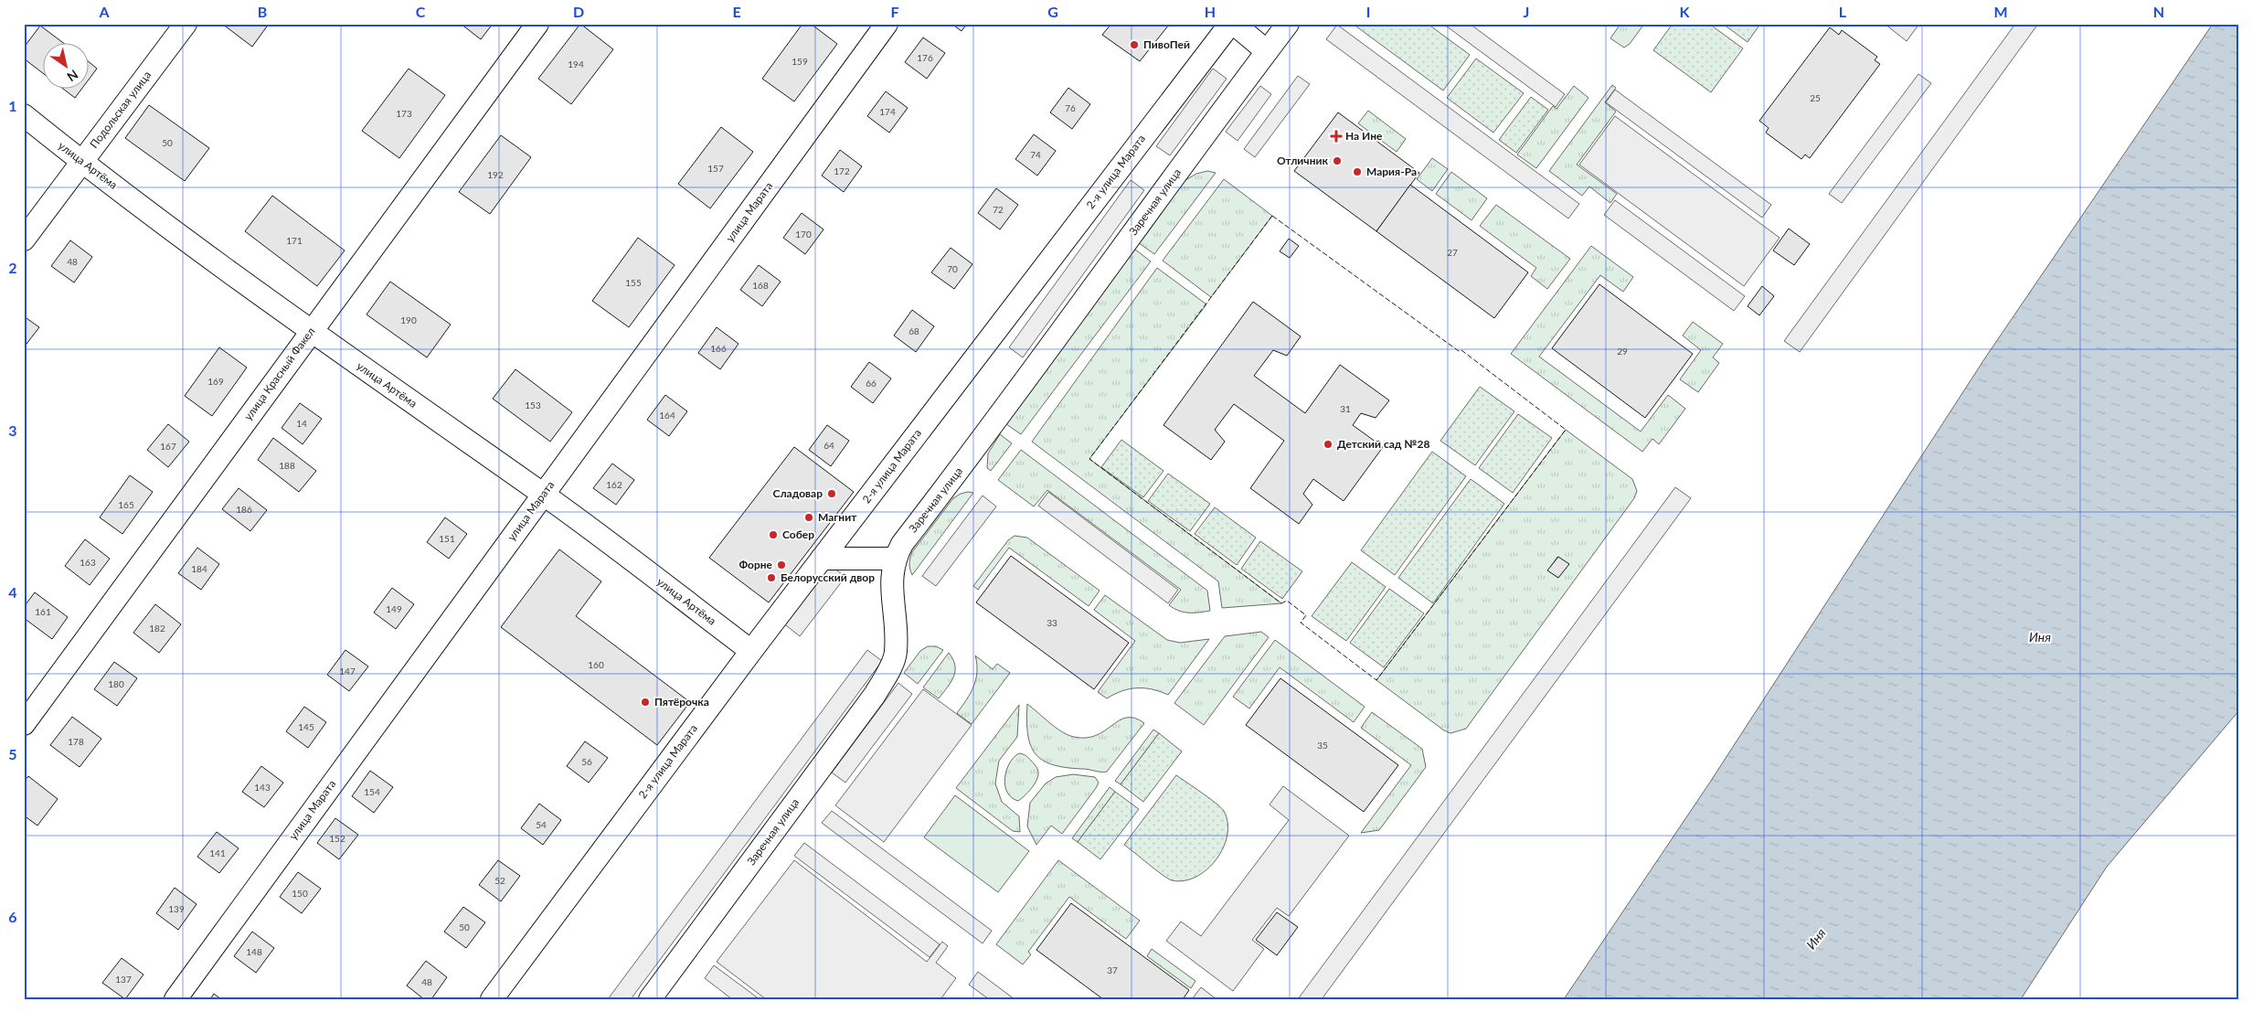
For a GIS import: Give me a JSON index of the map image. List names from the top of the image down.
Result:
{
  "streets": {
    "street": [
      "Подольская улица",
      "улица Артёма",
      "2-я улица Марата",
      "Заречная улица",
      "улица Марата",
      "улица Красный Факел"
    ]
  },
  "crossings": [
    ["Подольская улица", "улица Артёма"],
    ["улица Артёма", "2-я улица Марата"],
    ["улица Артёма", "улица Марата"],
    ["улица Артёма", "улица Красный Факел"]
  ],
  "water": ["Иня"],
  "places": {
    "other": [
      "ПивоПей",
      "Отличник",
      "Мария-Ра",
      "Детский сад №28",
      "Сладовар",
      "Магнит",
      "Собер",
      "Форне",
      "Белорусский двор",
      "Пятёрочка"
    ],
    "health": ["На Ине"]
  },
  "house_numbers": [
    "176",
    "159",
    "194",
    "25",
    "76",
    "174",
    "173",
    "50",
    "74",
    "157",
    "172",
    "192",
    "72",
    "170",
    "171",
    "27",
    "48",
    "70",
    "155",
    "168",
    "190",
    "68",
    "166",
    "29",
    "169",
    "66",
    "153",
    "31",
    "164",
    "14",
    "64",
    "167",
    "188",
    "162",
    "165",
    "186",
    "151",
    "163",
    "184",
    "149",
    "161",
    "33",
    "182",
    "160",
    "147",
    "180",
    "145",
    "178",
    "35",
    "56",
    "143",
    "154",
    "54",
    "152",
    "141",
    "52",
    "150",
    "139",
    "50",
    "148",
    "37",
    "137",
    "48"
  ],
  "north": "bottom right",
  "grid": {
    "columns": [
      "A",
      "B",
      "C",
      "D",
      "E",
      "F",
      "G",
      "H",
      "I",
      "J",
      "K",
      "L",
      "M",
      "N"
    ],
    "rows": [
      "1",
      "2",
      "3",
      "4",
      "5",
      "6"
    ]
  }
}
